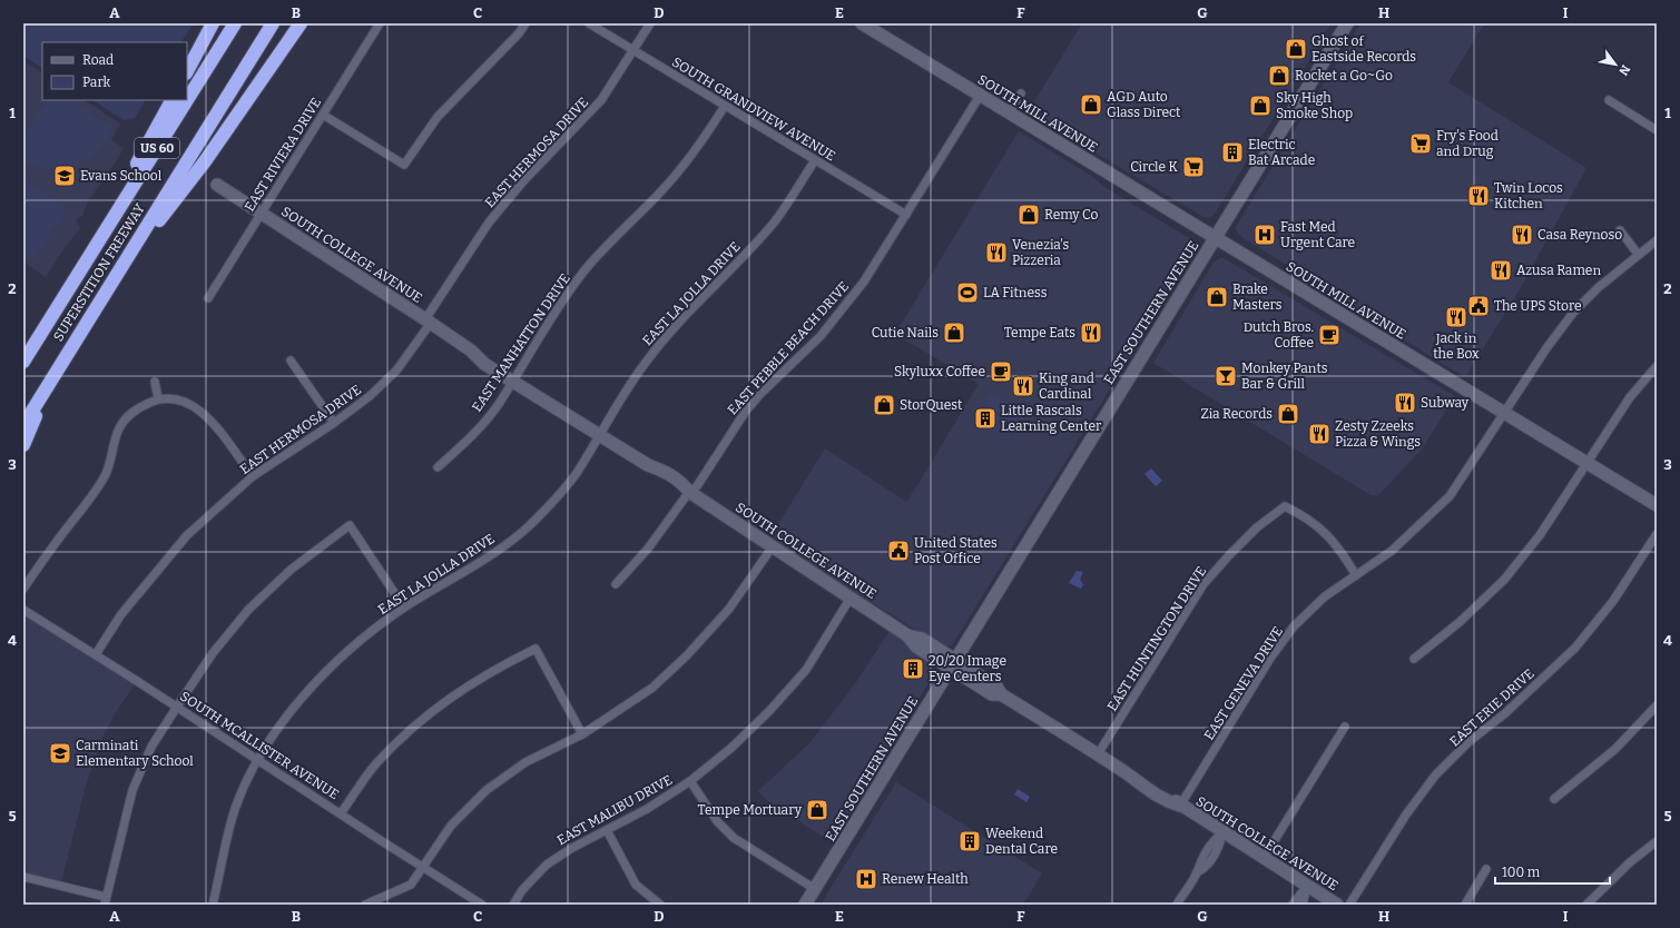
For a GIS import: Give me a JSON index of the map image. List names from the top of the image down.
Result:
{
  "streets": {
    "highway": ["US 60", "SUPERSTITION FREEWAY"],
    "main road": ["SOUTH MILL AVENUE", "SOUTH COLLEGE AVENUE", "EAST SOUTHERN AVENUE"],
    "street": [
      "SOUTH GRANDVIEW AVENUE",
      "EAST HERMOSA DRIVE",
      "EAST RIVIERA DRIVE",
      "EAST LA JOLLA DRIVE",
      "EAST MANHATTON DRIVE",
      "EAST PEBBLE BEACH DRIVE",
      "EAST HUNTINGTON DRIVE",
      "EAST GENEVA DRIVE",
      "EAST ERIE DRIVE",
      "SOUTH MCALLISTER AVENUE",
      "EAST MALIBU DRIVE"
    ]
  },
  "crossings": [
    ["SOUTH GRANDVIEW AVENUE", "EAST HERMOSA DRIVE"],
    ["SOUTH GRANDVIEW AVENUE", "EAST LA JOLLA DRIVE"],
    ["SOUTH GRANDVIEW AVENUE", "EAST MANHATTON DRIVE"],
    ["SOUTH GRANDVIEW AVENUE", "EAST PEBBLE BEACH DRIVE"],
    ["SOUTH MILL AVENUE", "EAST SOUTHERN AVENUE"],
    ["SOUTH MILL AVENUE", "EAST PEBBLE BEACH DRIVE"],
    ["SOUTH MILL AVENUE", "EAST GENEVA DRIVE"],
    ["EAST HERMOSA DRIVE", "SOUTH COLLEGE AVENUE"],
    ["EAST HERMOSA DRIVE", "SOUTH MCALLISTER AVENUE"],
    ["EAST RIVIERA DRIVE", "SOUTH COLLEGE AVENUE"],
    ["SOUTH COLLEGE AVENUE", "EAST LA JOLLA DRIVE"],
    ["SOUTH COLLEGE AVENUE", "EAST SOUTHERN AVENUE"],
    ["SOUTH COLLEGE AVENUE", "EAST MANHATTON DRIVE"],
    ["SOUTH COLLEGE AVENUE", "EAST PEBBLE BEACH DRIVE"],
    ["SOUTH COLLEGE AVENUE", "EAST HUNTINGTON DRIVE"],
    ["SOUTH COLLEGE AVENUE", "EAST GENEVA DRIVE"],
    ["SOUTH COLLEGE AVENUE", "EAST MALIBU DRIVE"],
    ["EAST LA JOLLA DRIVE", "SOUTH MCALLISTER AVENUE"],
    ["EAST HUNTINGTON DRIVE", "EAST GENEVA DRIVE"]
  ],
  "places": {
    "shop": [
      "Ghost of Eastside Records",
      "Rocket a Go~Go",
      "AGD Auto Glass Direct",
      "Sky High Smoke Shop",
      "Remy Co",
      "Brake Masters",
      "Cutie Nails",
      "StorQuest",
      "Zia Records",
      "Tempe Mortuary"
    ],
    "supermarket": ["Fry's Food and Drug", "Circle K"],
    "building": [
      "Electric Bat Arcade",
      "Little Rascals Learning Center",
      "20/20 Image Eye Centers",
      "Weekend Dental Care"
    ],
    "school or university": ["Evans School", "Carminati Elementary School"],
    "restaurant": [
      "Twin Locos Kitchen",
      "Casa Reynoso",
      "Venezia's Pizzeria",
      "Azusa Ramen",
      "Jack in the Box",
      "Tempe Eats",
      "King and Cardinal",
      "Subway",
      "Zesty Zzeeks Pizza & Wings"
    ],
    "hospital": ["Fast Med Urgent Care", "Renew Health"],
    "sports": ["LA Fitness"],
    "public building": ["The UPS Store", "United States Post Office"],
    "cafe": ["Dutch Bros. Coffee", "Skyluxx Coffee"],
    "bar": ["Monkey Pants Bar & Grill"]
  },
  "legend": ["Road", "Park"],
  "scale_bar": "100 m",
  "north": "bottom right",
  "grid": {
    "columns": [
      "A",
      "B",
      "C",
      "D",
      "E",
      "F",
      "G",
      "H",
      "I"
    ],
    "rows": [
      "1",
      "2",
      "3",
      "4",
      "5"
    ]
  }
}
